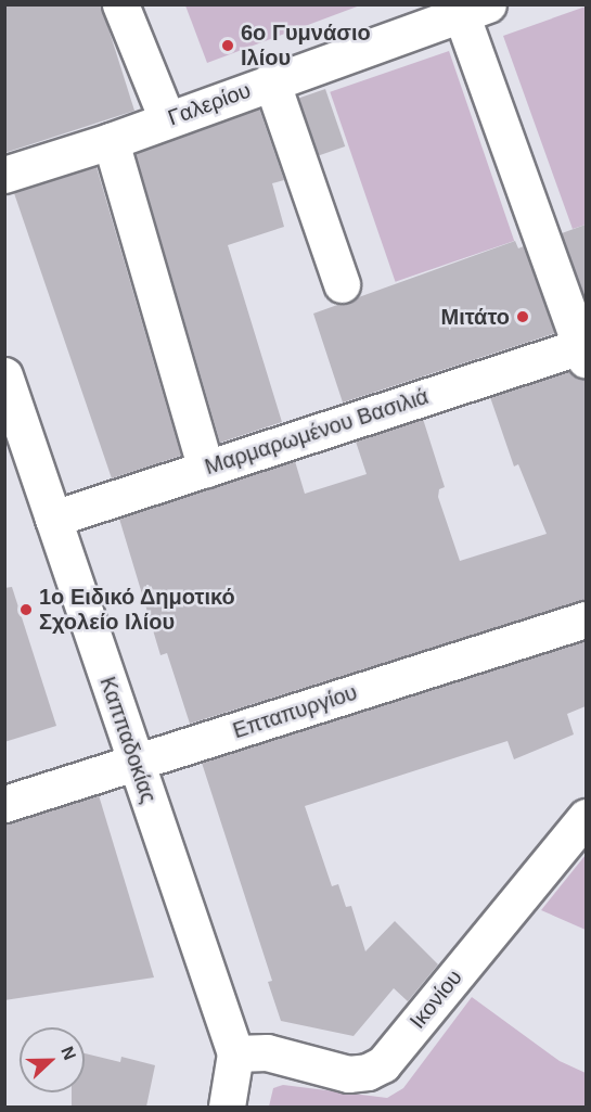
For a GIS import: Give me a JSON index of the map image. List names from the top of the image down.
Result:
{
  "streets": {
    "street": [
      "Γαλερίου",
      "Μαρμαρωμένου Βασιλιά",
      "Επταπυργίου",
      "Καππαδοκίας",
      "Ικονίου"
    ]
  },
  "crossings": [
    ["Μαρμαρωμένου Βασιλιά", "Καππαδοκίας"],
    ["Επταπυργίου", "Καππαδοκίας"],
    ["Καππαδοκίας", "Ικονίου"]
  ],
  "places": ["6ο Γυμνάσιο Ιλίου", "Μιτάτο", "1ο Ειδικό Δημοτικό Σχολείο Ιλίου"],
  "north": "right"
}
